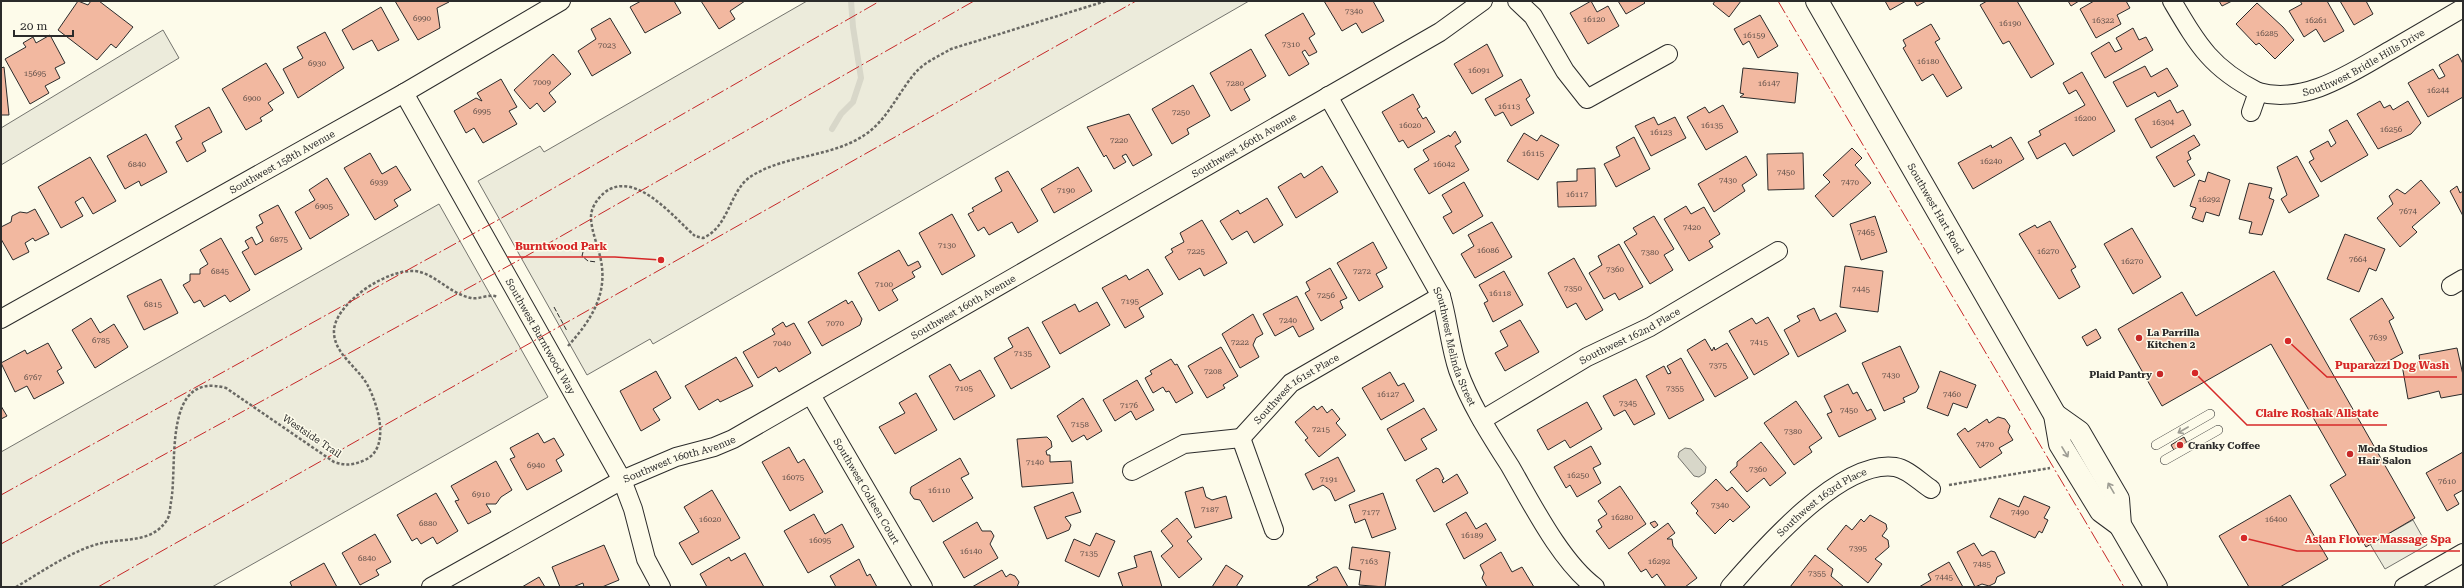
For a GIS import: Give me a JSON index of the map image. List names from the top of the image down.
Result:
{
  "streets": {
    "main road": ["Southwest Hart Road"],
    "street": [
      "Southwest Bridle Hills Drive",
      "Southwest 160th Avenue",
      "Southwest 158th Avenue",
      "Southwest 162nd Place",
      "Southwest Burntwood Way",
      "Southwest Melinda Street",
      "Southwest 161st Place",
      "Southwest Colleen Court",
      "Southwest 163rd Place"
    ],
    "path": ["Westside Trail"]
  },
  "crossings": [
    ["Southwest 160th Avenue", "Southwest Burntwood Way"],
    ["Southwest 160th Avenue", "Southwest Melinda Street"],
    ["Southwest 160th Avenue", "Southwest Colleen Court"],
    ["Southwest 158th Avenue", "Southwest Burntwood Way"],
    ["Southwest 162nd Place", "Southwest Melinda Street"],
    ["Southwest Melinda Street", "Southwest 161st Place"]
  ],
  "places": [
    "Burntwood Park",
    "La Parrilla Kitchen 2",
    "Puparazzi Dog Wash",
    "Claire Roshak Allstate",
    "Plaid Pantry",
    "Cranky Coffee",
    "Moda Studios Hair Salon",
    "Asian Flower Massage Spa"
  ],
  "house_numbers": [
    "7340",
    "6990",
    "16120",
    "16322",
    "16261",
    "16190",
    "16285",
    "16159",
    "7310",
    "7023",
    "16180",
    "6930",
    "16091",
    "15695",
    "7009",
    "7280",
    "16147",
    "16244",
    "6900",
    "16113",
    "6995",
    "7250",
    "16200",
    "16304",
    "16020",
    "16135",
    "16256",
    "16123",
    "7220",
    "16115",
    "16240",
    "6840",
    "16042",
    "7450",
    "7430",
    "6939",
    "7470",
    "7190",
    "16117",
    "16292",
    "6905",
    "7674",
    "7420",
    "7465",
    "6875",
    "7130",
    "16086",
    "7225",
    "16270",
    "7380",
    "7664",
    "16270",
    "7360",
    "6845",
    "7272",
    "7100",
    "7350",
    "7445",
    "16118",
    "7256",
    "7195",
    "6815",
    "7240",
    "7070",
    "7639",
    "6785",
    "7222",
    "7415",
    "7040",
    "7135",
    "7375",
    "7208",
    "7430",
    "6767",
    "7105",
    "7355",
    "16127",
    "7460",
    "7345",
    "7176",
    "7450",
    "7158",
    "7215",
    "7380",
    "7470",
    "7140",
    "6940",
    "7360",
    "16250",
    "16075",
    "7191",
    "7610",
    "16110",
    "6910",
    "7340",
    "7187",
    "7177",
    "7490",
    "16280",
    "16020",
    "16400",
    "6880",
    "16189",
    "16095",
    "7395",
    "16140",
    "7135",
    "6840",
    "7163",
    "16292",
    "7485",
    "7355",
    "7445"
  ],
  "scale_bar": "20 m"
}
